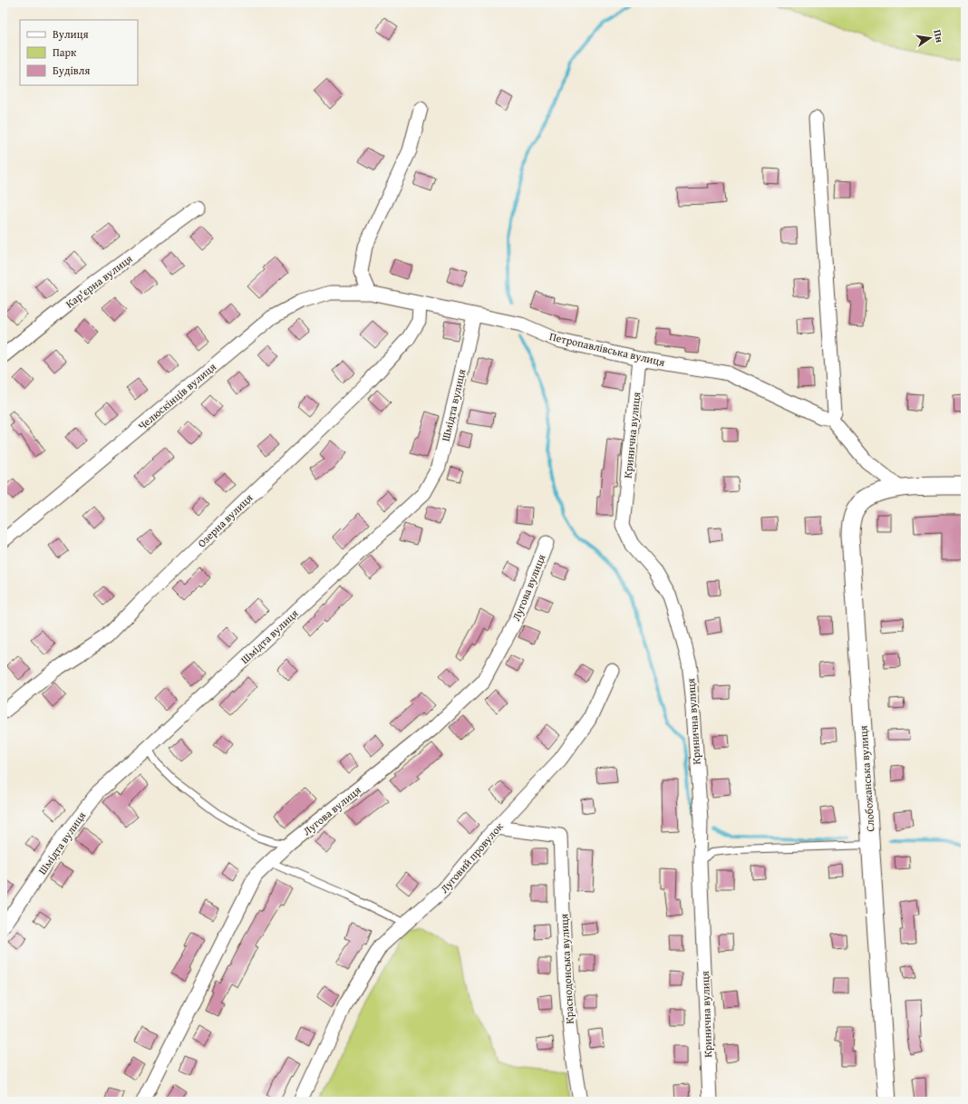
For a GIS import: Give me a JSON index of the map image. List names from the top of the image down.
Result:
{
  "streets": {
    "street": [
      "Кар'єрна вулиця",
      "Петропавлівська вулиця",
      "Челюскінців вулиця",
      "Шмідта вулиця",
      "Кринична вулиця",
      "Озерна вулиця",
      "Лугова вулиця",
      "Слобожанська вулиця",
      "Луговий провулок",
      "Краснодонська вулиця"
    ]
  },
  "crossings": [
    ["Петропавлівська вулиця", "Челюскінців вулиця"],
    ["Петропавлівська вулиця", "Шмідта вулиця"],
    ["Петропавлівська вулиця", "Кринична вулиця"],
    ["Петропавлівська вулиця", "Озерна вулиця"],
    ["Луговий провулок", "Краснодонська вулиця"]
  ],
  "legend": ["Вулиця", "Парк", "Будівля"],
  "north": "right"
}
